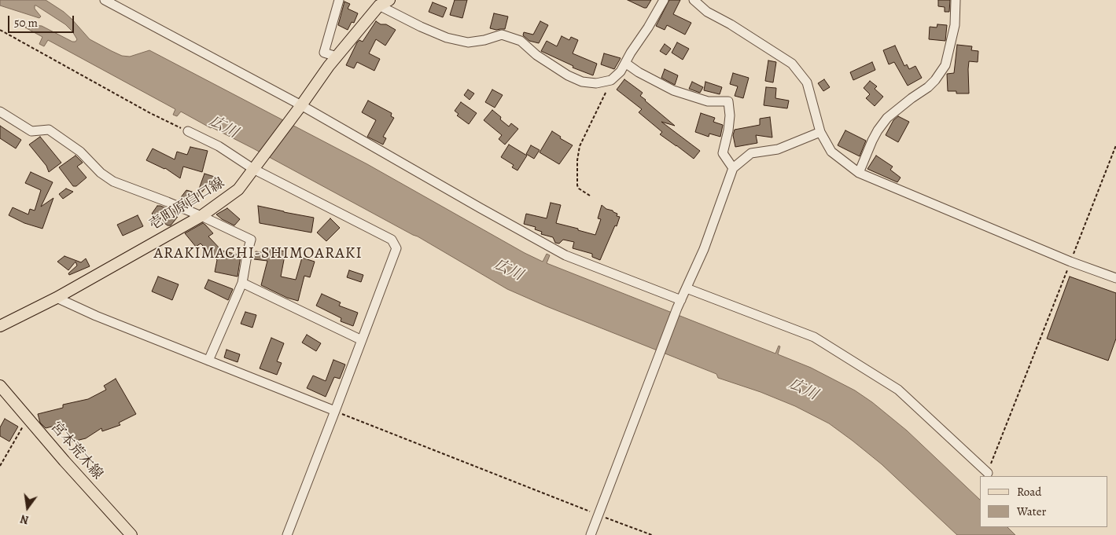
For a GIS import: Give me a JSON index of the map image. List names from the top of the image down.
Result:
{
  "streets": {
    "main road": ["壱町原白口線", "宮本荒木線"]
  },
  "districts": ["ARAKIMACHI-SHIMOARAKI"],
  "water": ["広川"],
  "legend": ["Road", "Water"],
  "scale_bar": "50 m",
  "north": "bottom"
}
